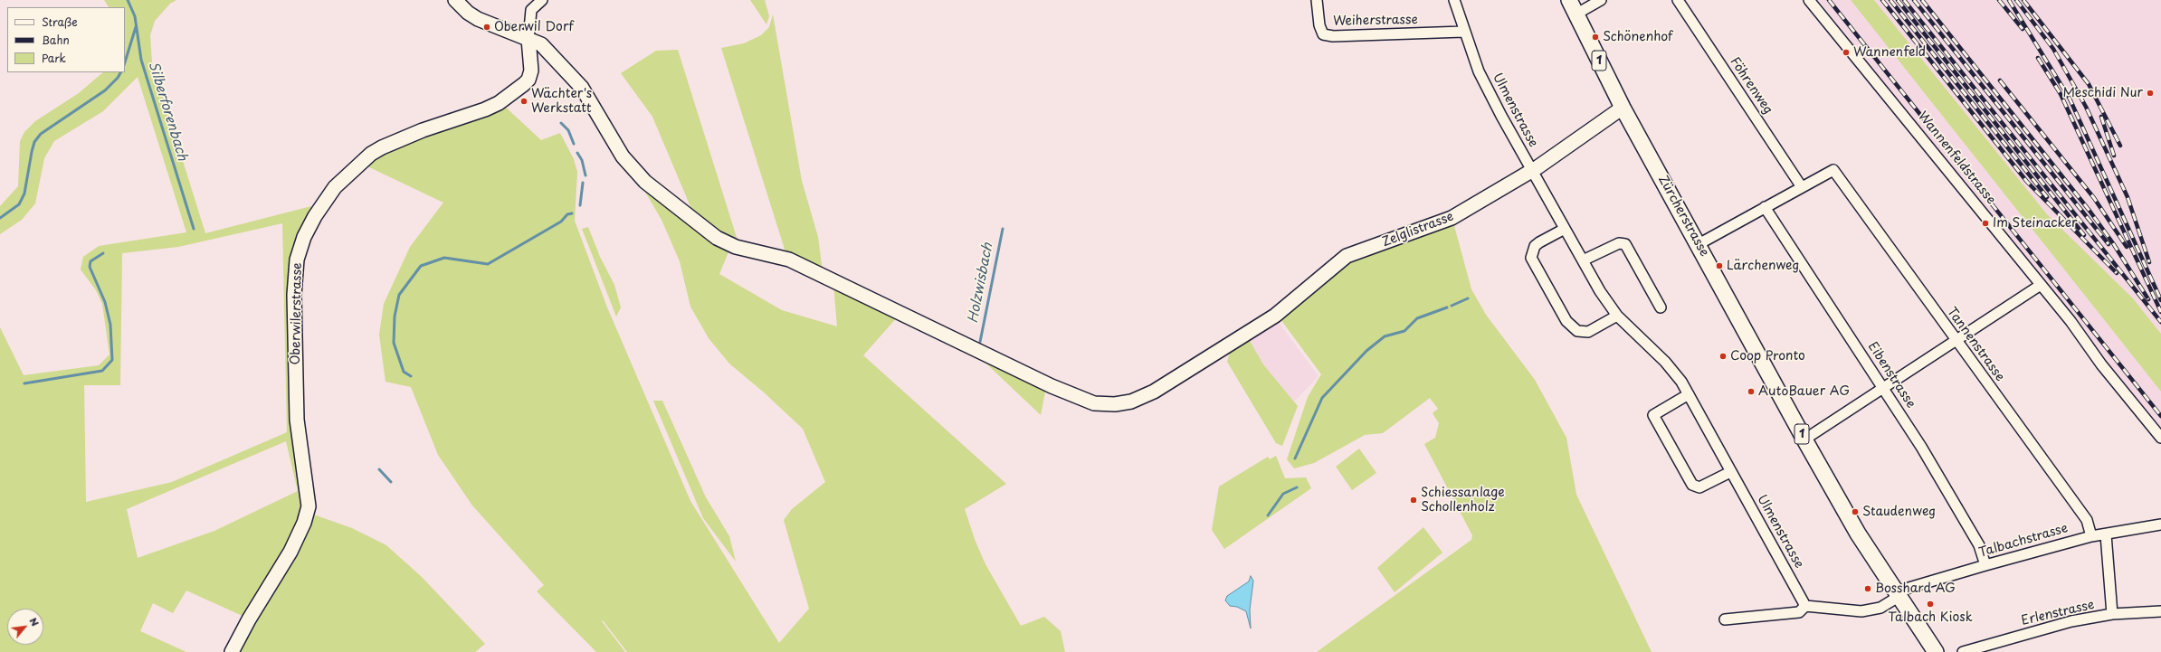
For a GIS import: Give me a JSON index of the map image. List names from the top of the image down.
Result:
{
  "streets": {
    "main road": ["1", "Zürcherstrasse"],
    "street": [
      "Weiherstrasse",
      "Föhrenweg",
      "Ulmenstrasse",
      "Wannenfeldstrasse",
      "Zelglistrasse",
      "Oberwilerstrasse",
      "Tannenstrasse",
      "Eibenstrasse",
      "Talbachstrasse",
      "Erlenstrasse"
    ]
  },
  "crossings": [
    ["Weiherstrasse", "Ulmenstrasse"],
    ["Föhrenweg", "Tannenstrasse"],
    ["Ulmenstrasse", "Zelglistrasse"],
    ["Zürcherstrasse", "Zelglistrasse"],
    ["Zürcherstrasse", "Talbachstrasse"],
    ["Zelglistrasse", "Oberwilerstrasse"],
    ["Tannenstrasse", "Talbachstrasse"],
    ["Eibenstrasse", "Talbachstrasse"]
  ],
  "water": ["Silberforenbach", "Holzwisbach"],
  "places": [
    "Oberwil Dorf",
    "Schönenhof",
    "Wannenfeld",
    "Meschidi Nur",
    "Wächter's Werkstatt",
    "Im Steinacker",
    "Lärchenweg",
    "Coop Pronto",
    "AutoBauer AG",
    "Schiessanlage Schollenholz",
    "Staudenweg",
    "Bosshard AG",
    "Talbach Kiosk"
  ],
  "legend": ["Straße", "Bahn", "Park"],
  "north": "top right"
}
